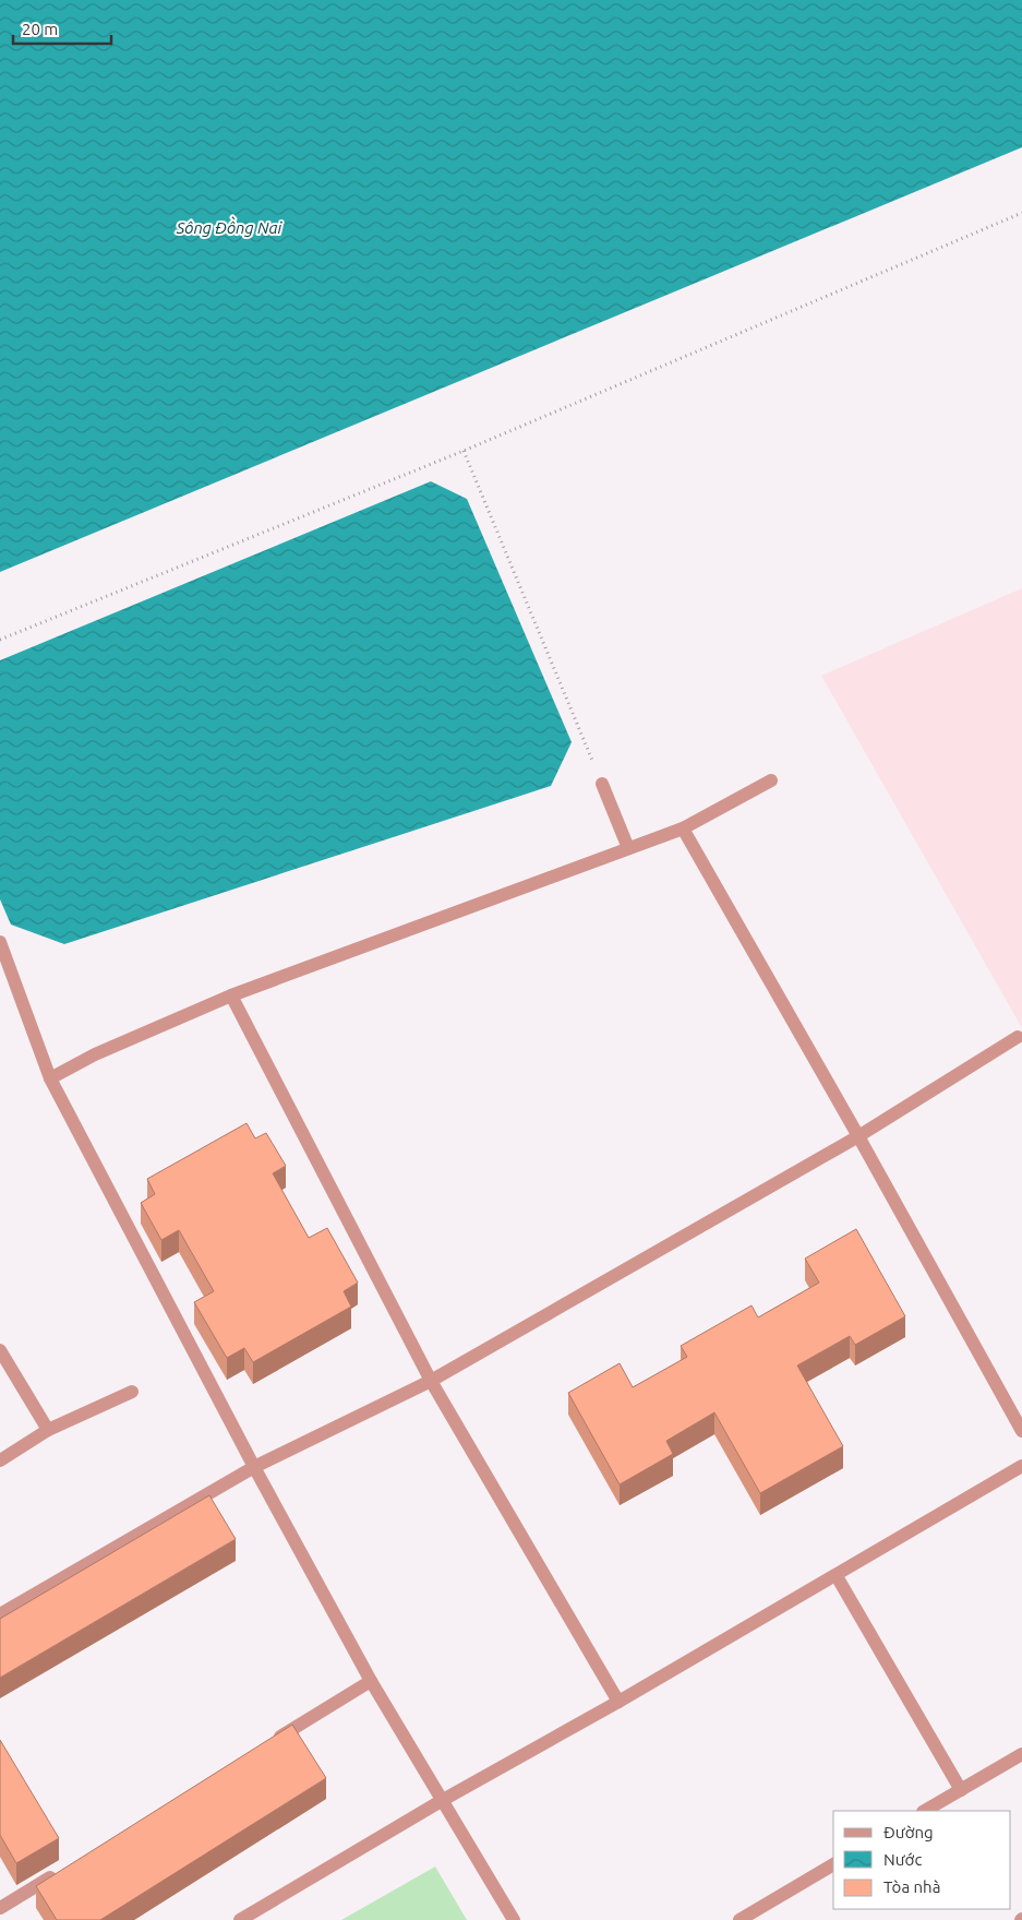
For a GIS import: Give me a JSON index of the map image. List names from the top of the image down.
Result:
{
  "water": ["Sông Đồng Nai"],
  "legend": ["Đường", "Nước", "Tòa nhà"],
  "scale_bar": "20 m"
}
